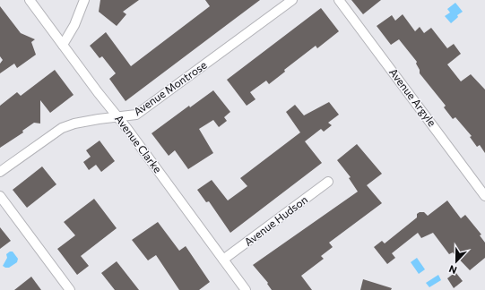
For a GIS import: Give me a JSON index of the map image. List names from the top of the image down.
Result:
{
  "streets": {
    "street": [
      "Avenue Montrose",
      "Avenue Argyle",
      "Avenue Clarke",
      "Avenue Hudson"
    ]
  },
  "crossings": [
    ["Avenue Montrose", "Avenue Clarke"],
    ["Avenue Clarke", "Avenue Hudson"]
  ],
  "north": "bottom"
}
